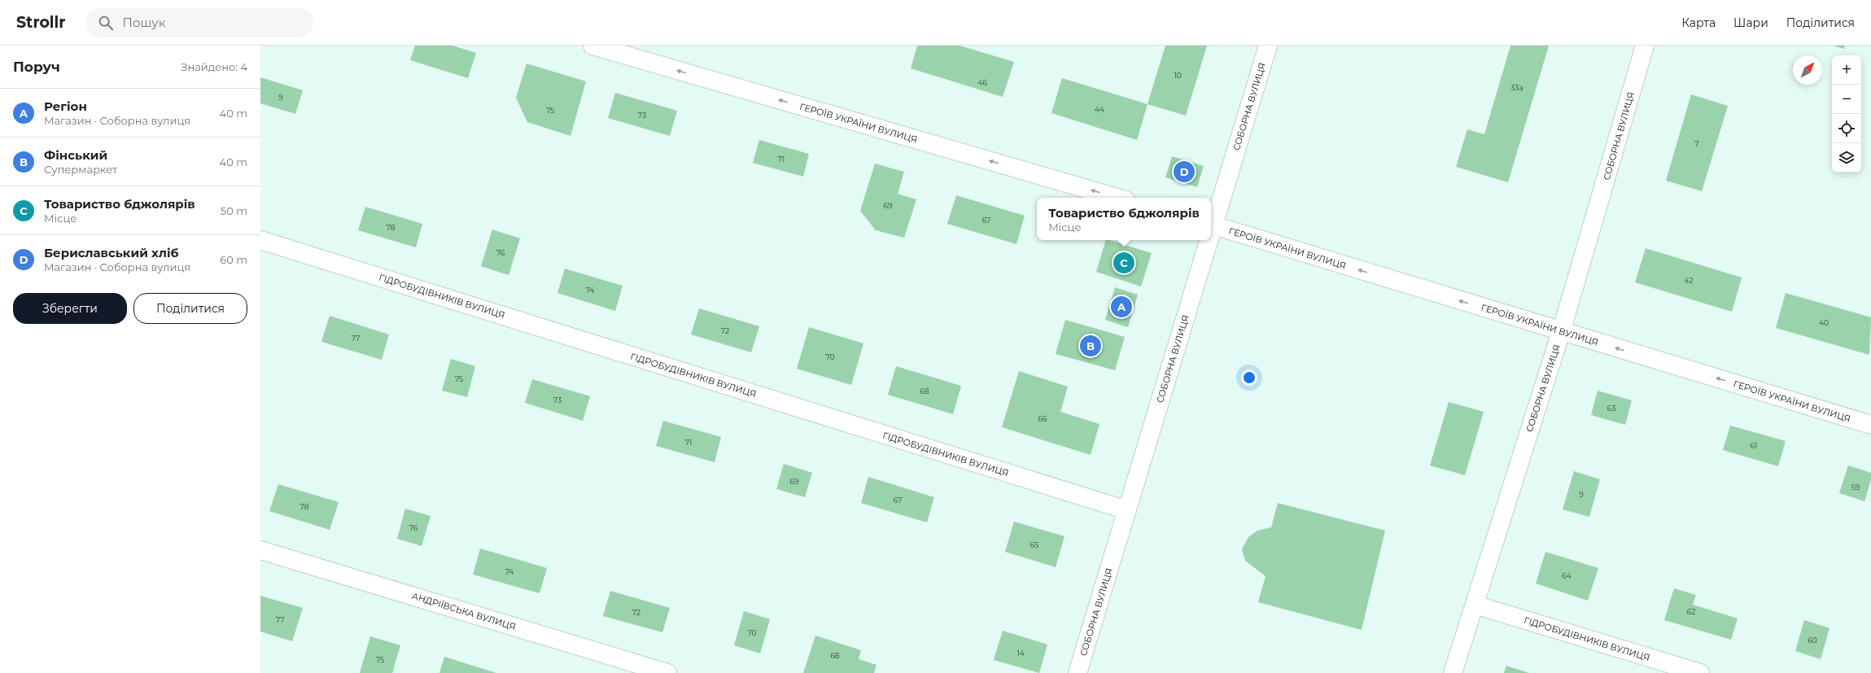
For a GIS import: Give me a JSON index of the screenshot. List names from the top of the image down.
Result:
{
  "streets": {
    "street": [
      "СОБОРНА ВУЛИЦЯ",
      "ГЕРОЇВ УКРАЇНИ ВУЛИЦЯ",
      "ГІДРОБУДІВНИКІВ ВУЛИЦЯ",
      "АНДРІЇВСЬКА ВУЛИЦЯ"
    ]
  },
  "crossings": [
    ["СОБОРНА ВУЛИЦЯ", "ГЕРОЇВ УКРАЇНИ ВУЛИЦЯ"],
    ["СОБОРНА ВУЛИЦЯ", "ГІДРОБУДІВНИКІВ ВУЛИЦЯ"]
  ],
  "one_way": ["ГЕРОЇВ УКРАЇНИ ВУЛИЦЯ"],
  "house_numbers": [
    "10",
    "46",
    "33а",
    "9",
    "44",
    "75",
    "73",
    "7",
    "71",
    "69",
    "67",
    "78",
    "76",
    "42",
    "74",
    "40",
    "72",
    "77",
    "70",
    "75",
    "68",
    "73",
    "63",
    "66",
    "71",
    "61",
    "69",
    "59",
    "9",
    "67",
    "78",
    "76",
    "65",
    "74",
    "64",
    "62",
    "72",
    "77",
    "70",
    "60",
    "14",
    "68",
    "75"
  ],
  "north": "top right",
  "page": {
    "header": "Strollr",
    "search": "Пошук",
    "nav": ["Карта", "Шари", "Поділитися"],
    "heading": ["Поруч", "Знайдено: 4"],
    "map_buttons": ["+", "−"],
    "list": [
      {
        "mark": "A",
        "name": "Регіон",
        "note": "Магазин · Соборна вулиця",
        "value": "40 m"
      },
      {
        "mark": "B",
        "name": "Фінський",
        "note": "Супермаркет",
        "value": "40 m"
      },
      {
        "mark": "C",
        "name": "Товариство бджолярів",
        "note": "Місце",
        "value": "50 m"
      },
      {
        "mark": "D",
        "name": "Бериславський хліб",
        "note": "Магазин · Соборна вулиця",
        "value": "60 m"
      }
    ],
    "pins": [
      "D",
      "C",
      "A",
      "B"
    ],
    "popup": ["Товариство бджолярів", "Місце"],
    "buttons": ["Зберегти", "Поділитися"]
  }
}
